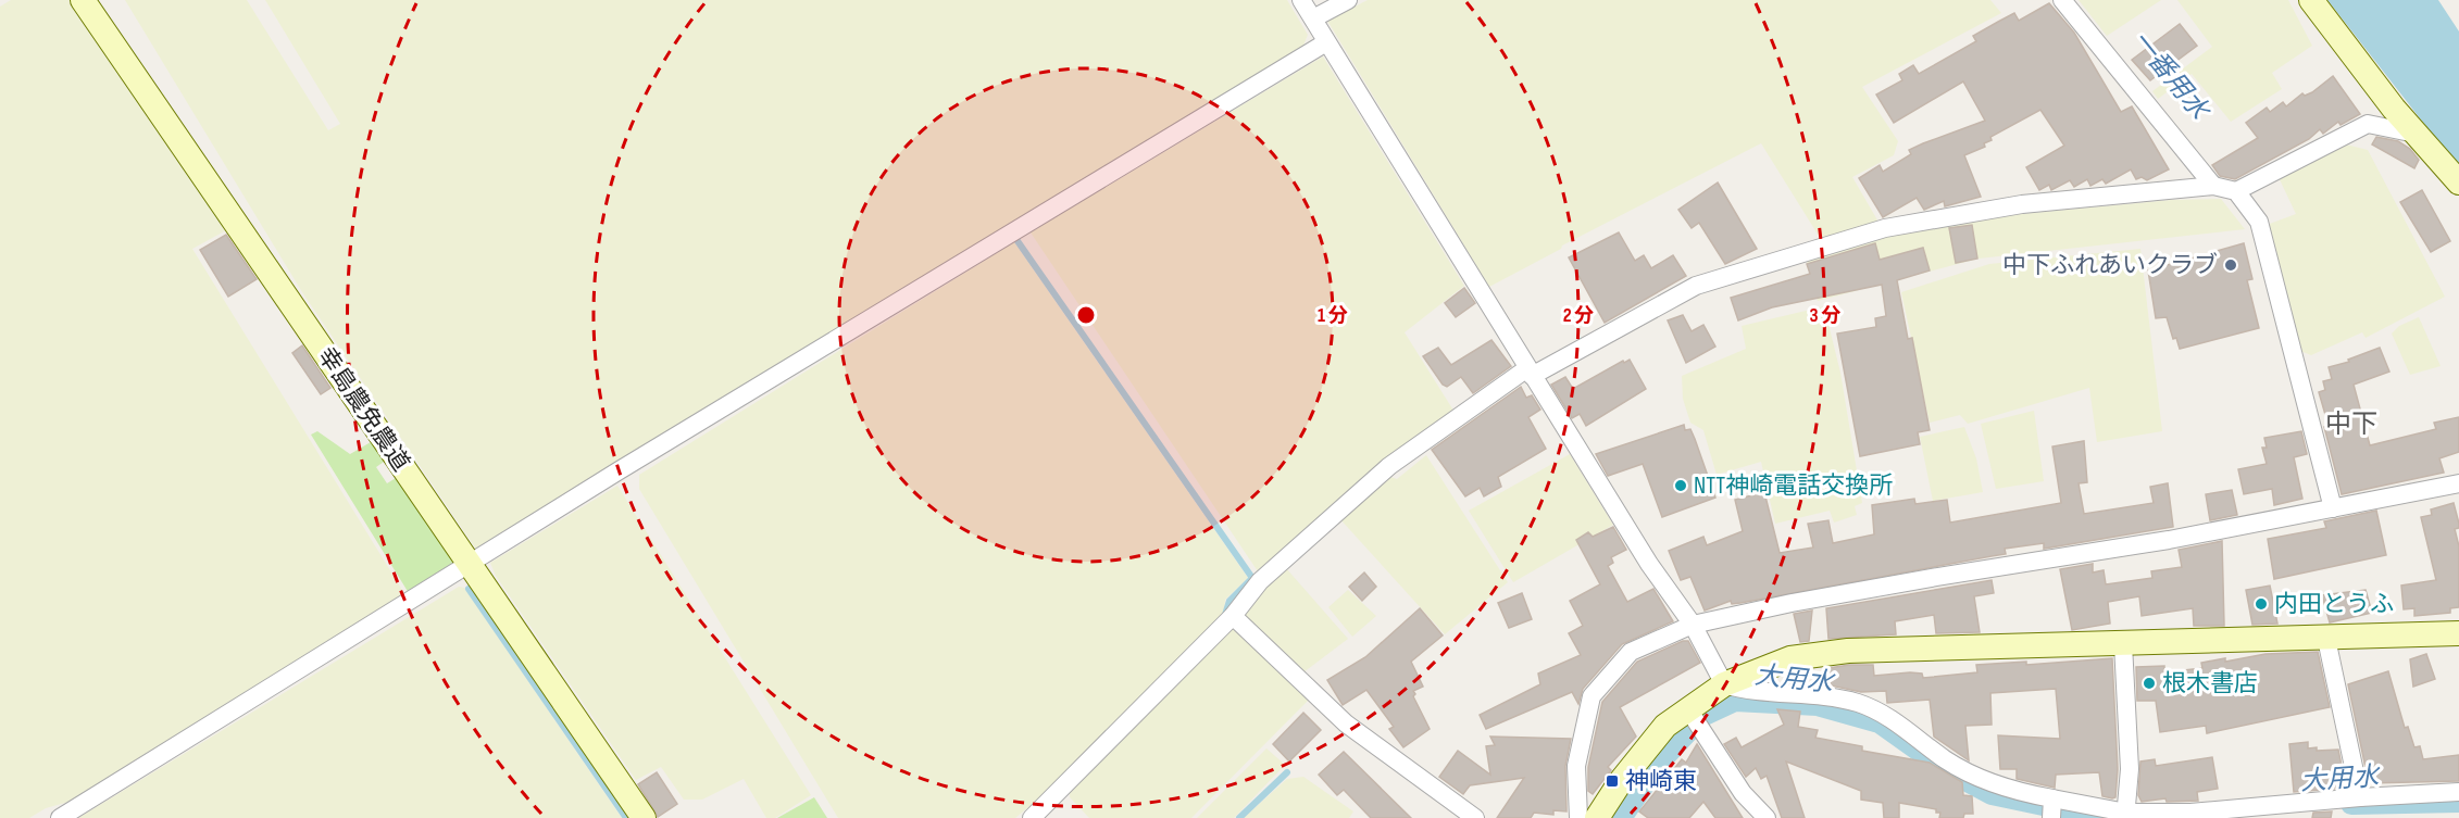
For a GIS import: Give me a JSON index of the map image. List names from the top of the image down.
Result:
{
  "streets": {
    "street": ["幸島農免農道"]
  },
  "districts": ["中下"],
  "water": ["一番用水", "大用水"],
  "places": {
    "other": [
      "中下ふれあいクラブ",
      "NTT神崎電話交換所",
      "内田とうふ",
      "根木書店"
    ],
    "transit": ["神崎東"]
  },
  "rings": ["1 分", "2 分", "3 分"]
}
